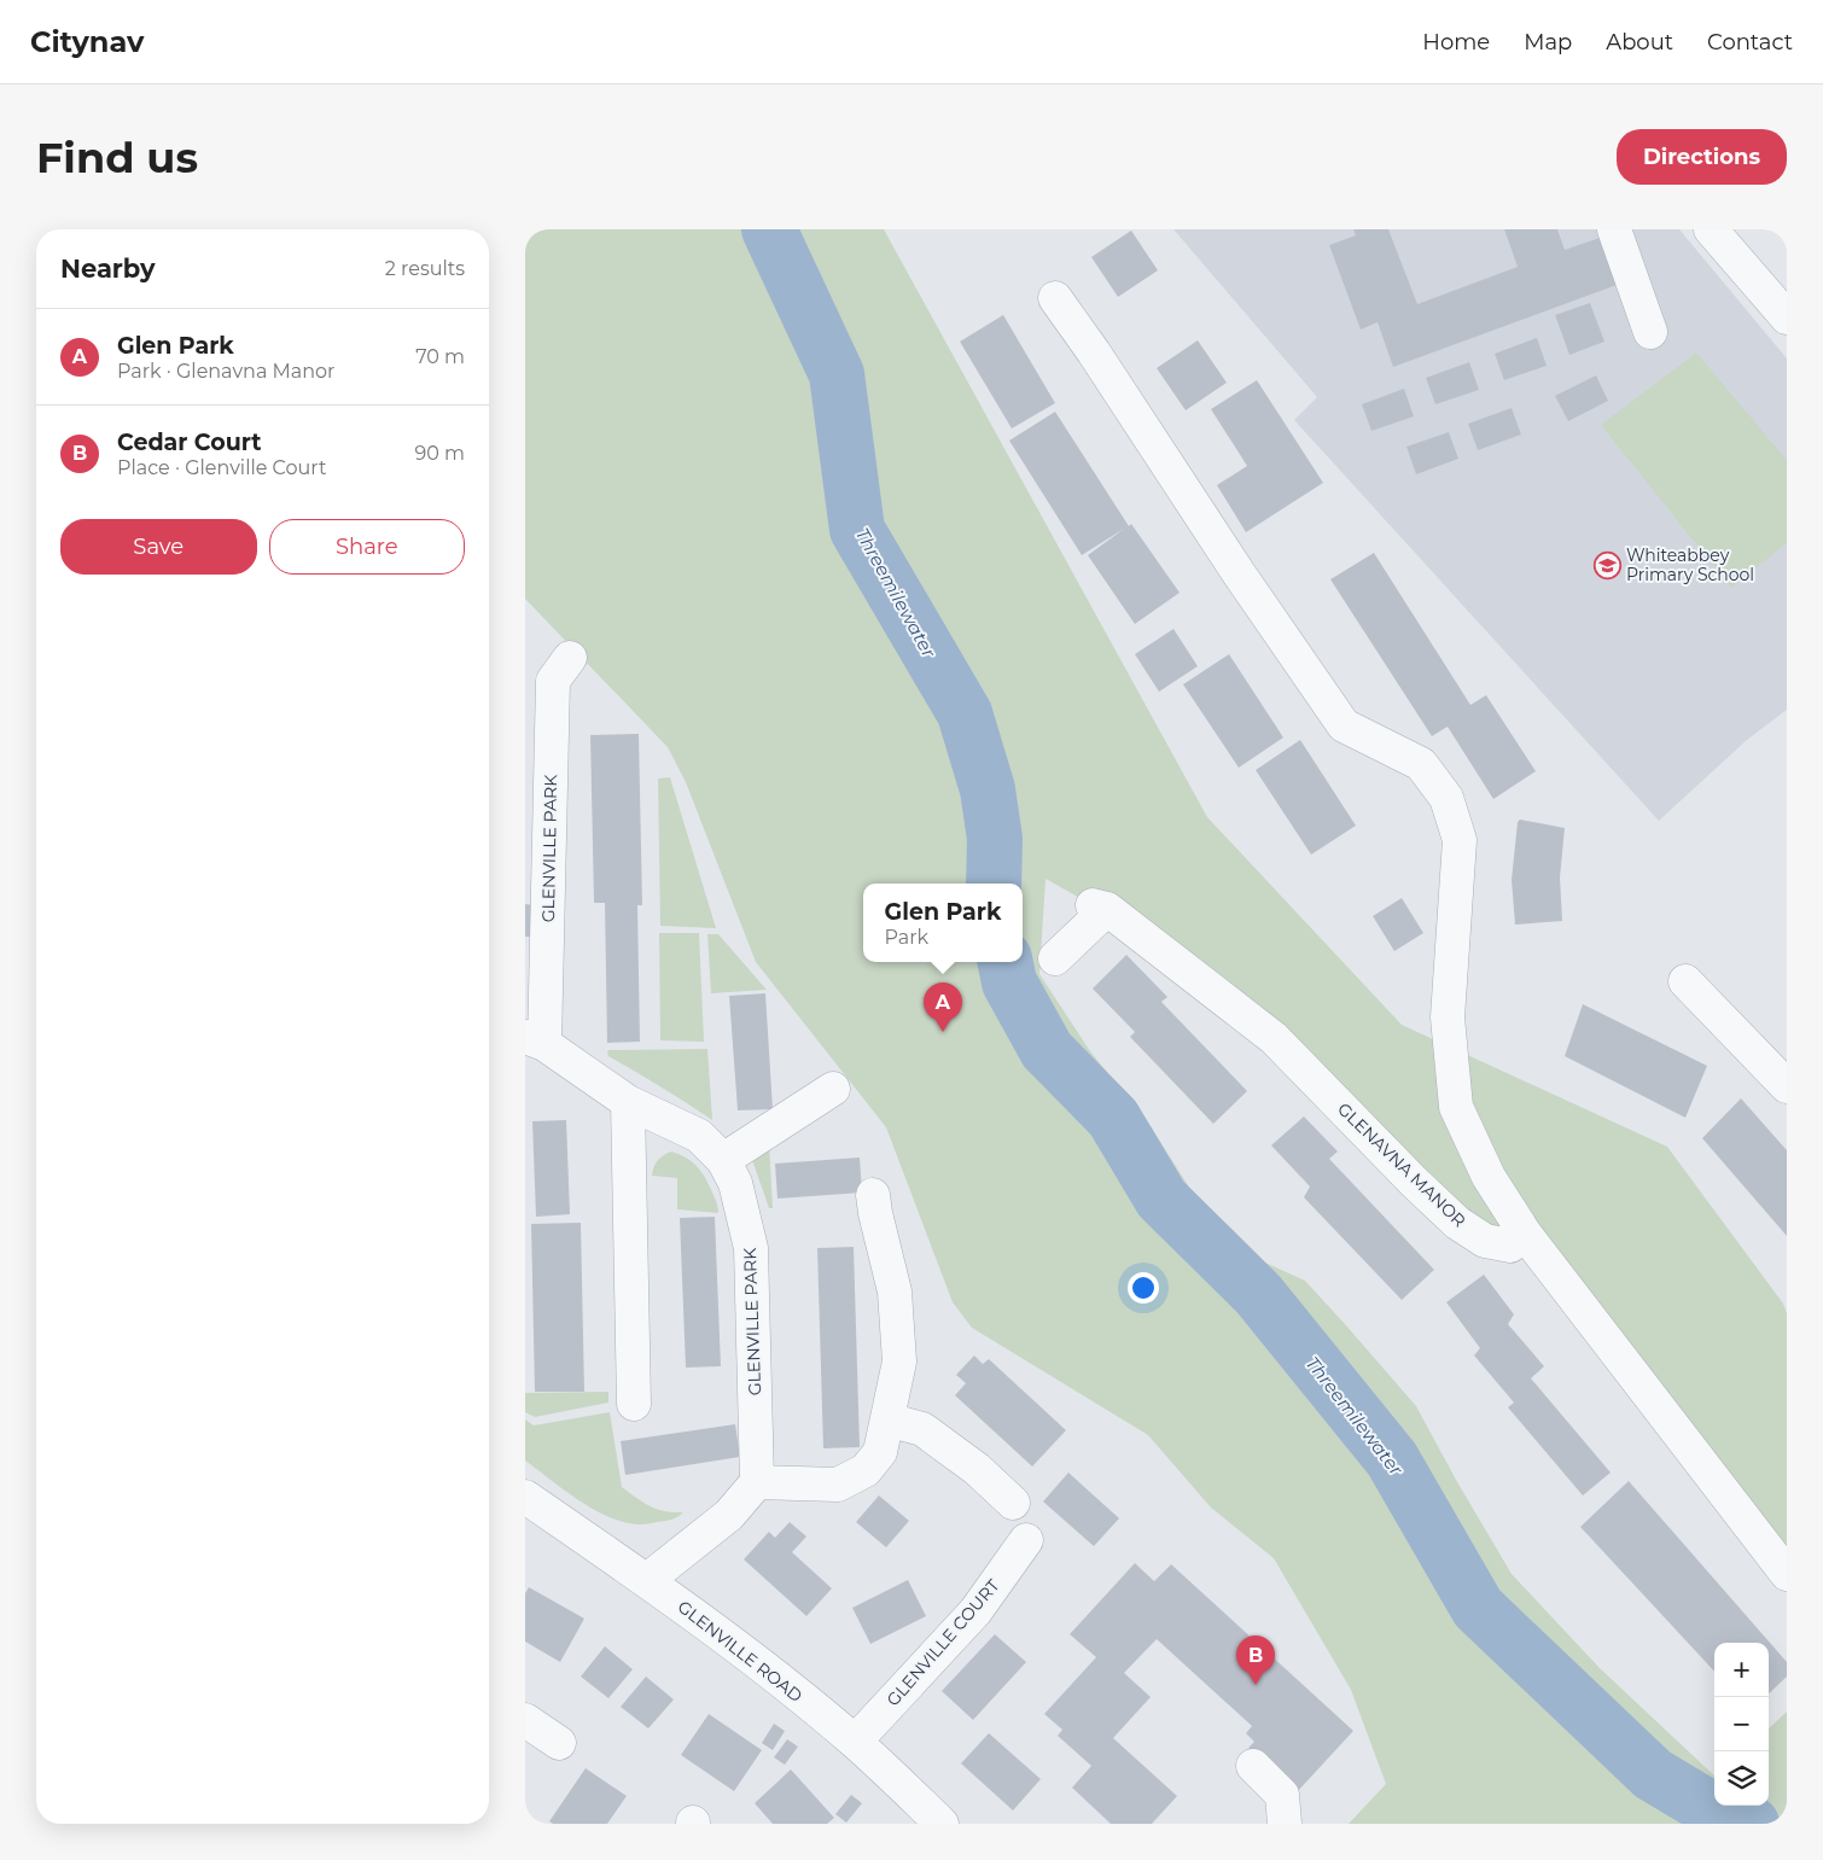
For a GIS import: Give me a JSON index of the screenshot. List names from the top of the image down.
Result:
{
  "streets": {
    "street": [
      "GLENVILLE PARK",
      "GLENAVNA MANOR",
      "GLENVILLE COURT",
      "GLENVILLE ROAD"
    ]
  },
  "crossings": [
    ["GLENVILLE COURT", "GLENVILLE ROAD"]
  ],
  "water": ["Threemilewater"],
  "places": {
    "school or university": ["Whiteabbey Primary School"]
  },
  "page": {
    "header": "Citynav",
    "nav": [
      "Home",
      "Map",
      "About",
      "Contact"
    ],
    "buttons": [
      "Directions",
      ["Save", "Share"]
    ],
    "title": "Find us",
    "heading": ["Nearby", "2 results"],
    "list": [
      {
        "mark": "A",
        "name": "Glen Park",
        "note": "Park · Glenavna Manor",
        "value": "70 m"
      },
      {
        "mark": "B",
        "name": "Cedar Court",
        "note": "Place · Glenville Court",
        "value": "90 m"
      }
    ],
    "popup": ["Glen Park", "Park"],
    "pins": ["A", "B"],
    "map_buttons": ["+", "−"]
  }
}
